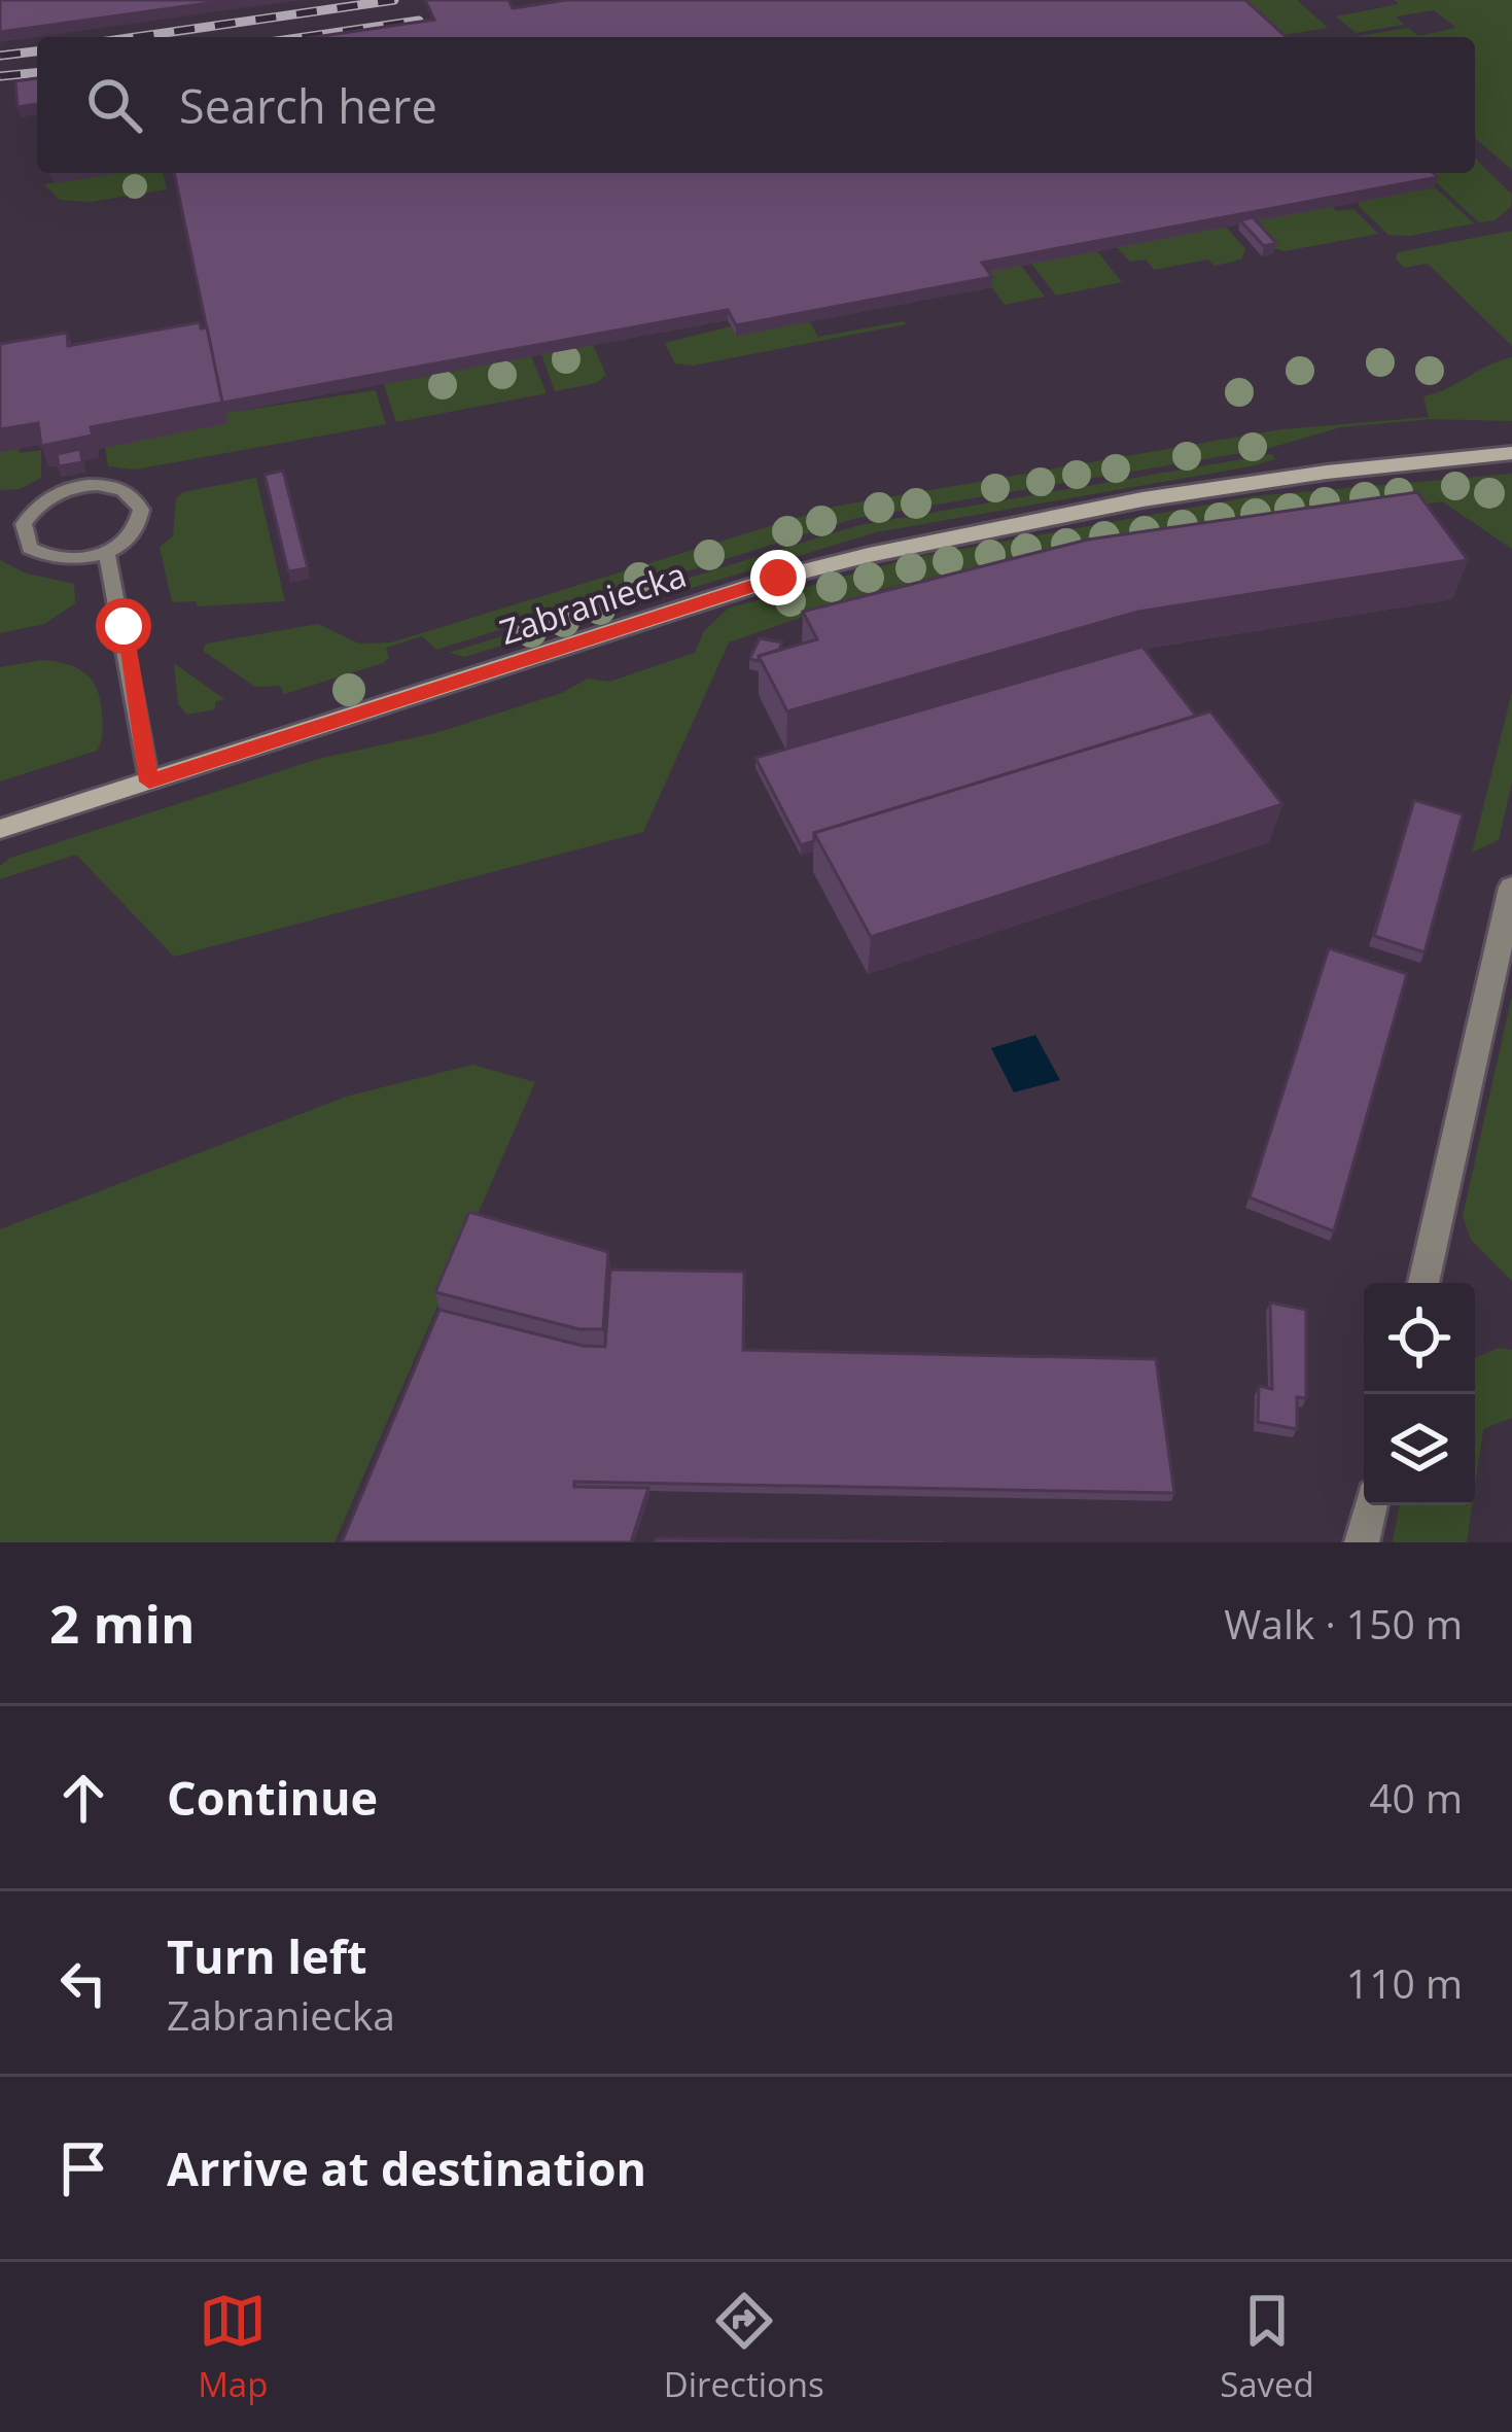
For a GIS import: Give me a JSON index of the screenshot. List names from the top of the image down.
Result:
{
  "streets": {
    "main road": ["Zabraniecka"]
  },
  "page": {
    "search": "Search here",
    "heading": ["2 min", "Walk · 150 m"],
    "list": [
      ["Continue", "40 m"],
      ["Turn left", "Zabraniecka", "110 m"],
      "Arrive at destination"
    ],
    "nav": ["Map", "Directions", "Saved"]
  }
}
